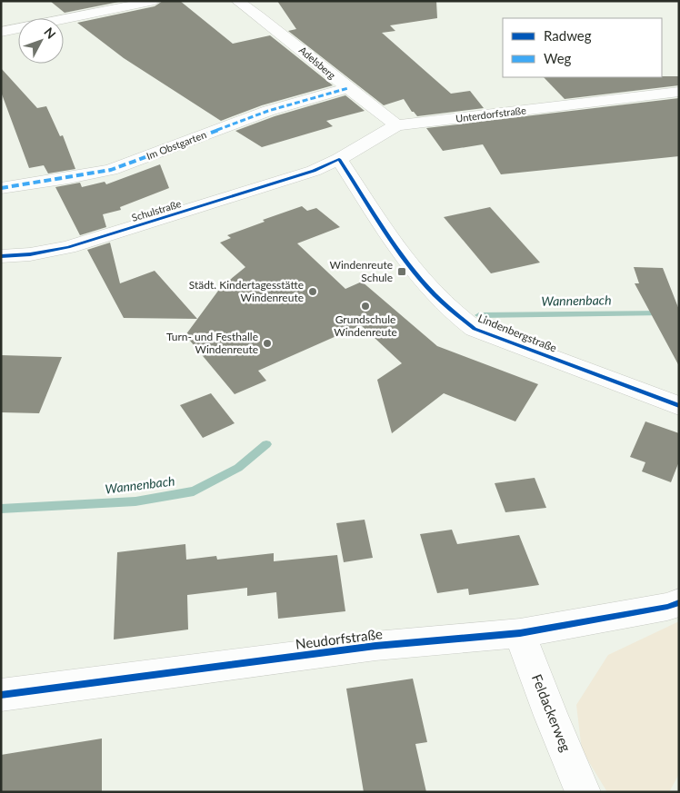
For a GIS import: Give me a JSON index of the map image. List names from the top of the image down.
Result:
{
  "streets": {
    "street": [
      "Adelsberg",
      "Unterdorfstraße",
      "Im Obstgarten",
      "Schulstraße",
      "Lindenbergstraße",
      "Neudorfstraße",
      "Feldackerweg"
    ]
  },
  "crossings": [
    ["Adelsberg", "Unterdorfstraße"],
    ["Adelsberg", "Im Obstgarten"],
    ["Unterdorfstraße", "Schulstraße"],
    ["Unterdorfstraße", "Lindenbergstraße"],
    ["Neudorfstraße", "Feldackerweg"]
  ],
  "water": ["Wannenbach"],
  "places": {
    "transit": ["Windenreute Schule"],
    "other": ["Städt. Kindertagesstätte Windenreute", "Grundschule Windenreute", "Turn- und Festhalle Windenreute"]
  },
  "legend": ["Radweg", "Weg"],
  "north": "top right"
}
